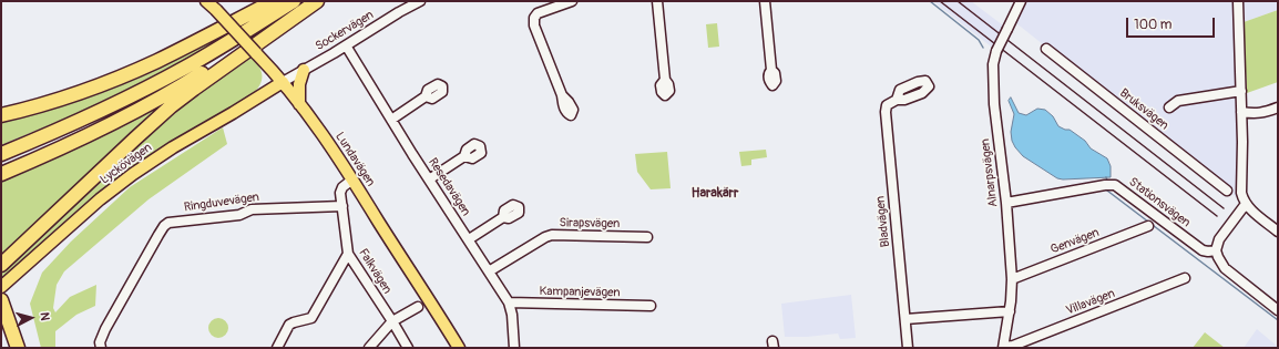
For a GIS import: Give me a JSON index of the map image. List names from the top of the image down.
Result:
{
  "streets": {
    "main road": ["Lundavägen", "Lyckövägen"],
    "street": [
      "Sockervägen",
      "Bruksvägen",
      "Alnarpsvägen",
      "Resedavägen",
      "Ringduvevägen",
      "Stationsvägen",
      "Bladvägen",
      "Sirapsvägen",
      "Genvägen",
      "Falkvägen",
      "Kampanjevägen",
      "Villavägen"
    ]
  },
  "crossings": [
    ["Sockervägen", "Lundavägen"],
    ["Sockervägen", "Lyckövägen"],
    ["Sockervägen", "Resedavägen"],
    ["Lundavägen", "Lyckövägen"],
    ["Lundavägen", "Falkvägen"],
    ["Alnarpsvägen", "Stationsvägen"],
    ["Alnarpsvägen", "Genvägen"],
    ["Alnarpsvägen", "Villavägen"],
    ["Resedavägen", "Sirapsvägen"],
    ["Resedavägen", "Kampanjevägen"],
    ["Ringduvevägen", "Falkvägen"]
  ],
  "districts": ["Harakärr"],
  "scale_bar": "100 m",
  "north": "right"
}
